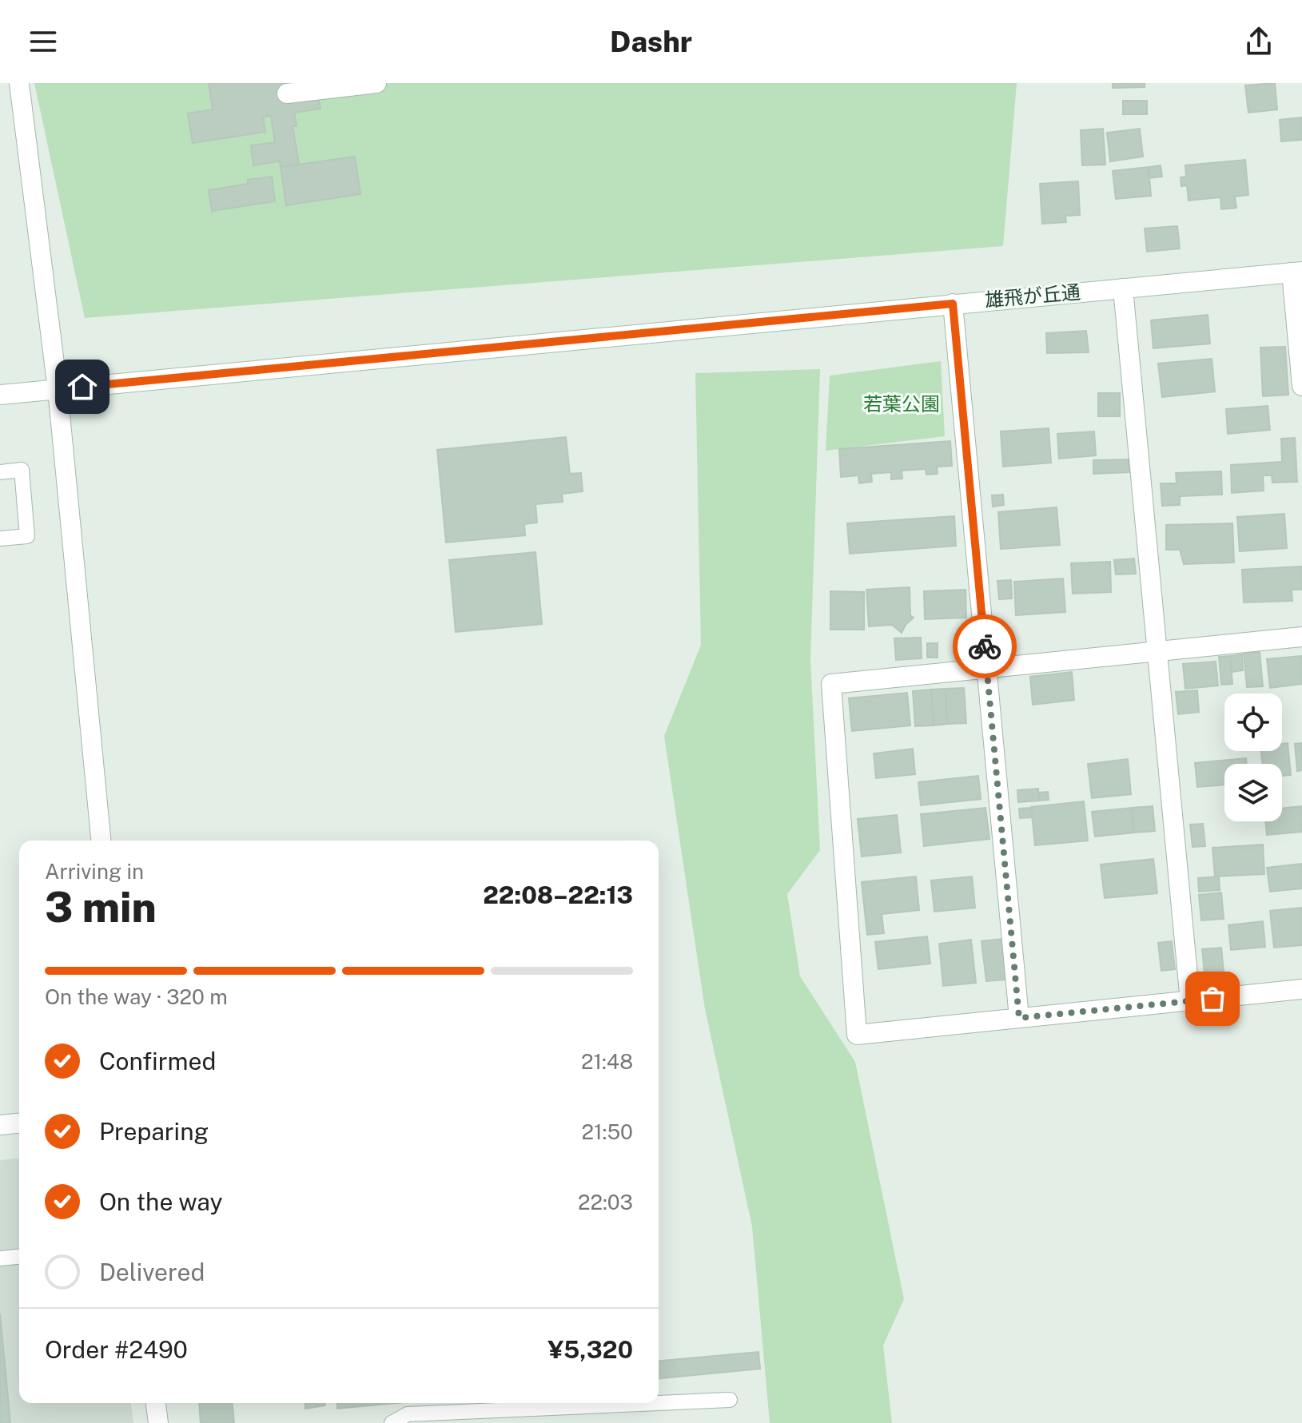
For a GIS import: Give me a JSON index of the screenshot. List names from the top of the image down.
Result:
{
  "streets": {
    "street": ["雄飛が丘通"]
  },
  "parks": ["若葉公園"],
  "page": {
    "header": "Dashr",
    "heading": ["3 min", "Arriving in", "22:08–22:13"],
    "panel": ["Order #2490", "¥5,320"],
    "bar": "On the way · 320 m",
    "list": [
      ["Confirmed", "21:48"],
      ["Preparing", "21:50"],
      ["On the way", "22:03"],
      "Delivered"
    ]
  }
}
